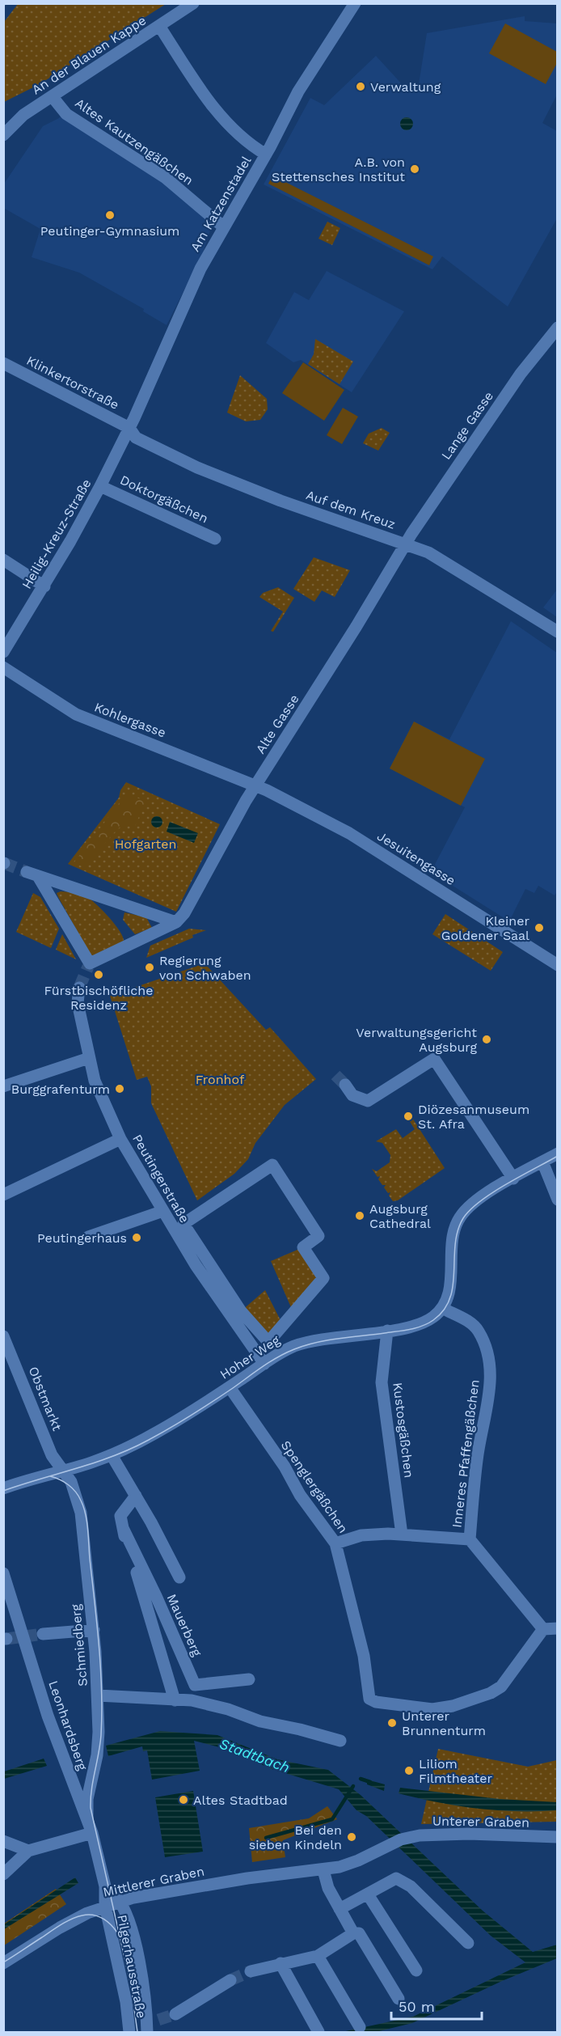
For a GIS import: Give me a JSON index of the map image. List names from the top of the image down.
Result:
{
  "streets": {
    "street": [
      "An der Blauen Kappe",
      "Altes Kautzengäßchen",
      "Am Katzenstadel",
      "Klinkertorstraße",
      "Lange Gasse",
      "Doktorgäßchen",
      "Auf dem Kreuz",
      "Heilig-Kreuz-Straße",
      "Kohlergasse",
      "Alte Gasse",
      "Jesuitengasse",
      "Peutingerstraße",
      "Hoher Weg",
      "Obstmarkt",
      "Kustosgäßchen",
      "Inneres Pfaffengäßchen",
      "Spenglergäßchen",
      "Mauerberg",
      "Schmiedberg",
      "Leonhardsberg",
      "Unterer Graben",
      "Mittlerer Graben",
      "Pilgerhausstraße"
    ]
  },
  "crossings": [
    ["An der Blauen Kappe", "Altes Kautzengäßchen"],
    ["Altes Kautzengäßchen", "Am Katzenstadel"],
    ["Am Katzenstadel", "Klinkertorstraße"],
    ["Am Katzenstadel", "Auf dem Kreuz"],
    ["Am Katzenstadel", "Heilig-Kreuz-Straße"],
    ["Klinkertorstraße", "Auf dem Kreuz"],
    ["Klinkertorstraße", "Heilig-Kreuz-Straße"],
    ["Lange Gasse", "Auf dem Kreuz"],
    ["Lange Gasse", "Alte Gasse"],
    ["Doktorgäßchen", "Heilig-Kreuz-Straße"],
    ["Auf dem Kreuz", "Heilig-Kreuz-Straße"],
    ["Auf dem Kreuz", "Alte Gasse"],
    ["Kohlergasse", "Alte Gasse"],
    ["Kohlergasse", "Jesuitengasse"],
    ["Alte Gasse", "Jesuitengasse"],
    ["Peutingerstraße", "Hoher Weg"],
    ["Hoher Weg", "Obstmarkt"],
    ["Hoher Weg", "Kustosgäßchen"],
    ["Hoher Weg", "Inneres Pfaffengäßchen"],
    ["Hoher Weg", "Spenglergäßchen"],
    ["Hoher Weg", "Schmiedberg"],
    ["Obstmarkt", "Schmiedberg"],
    ["Inneres Pfaffengäßchen", "Spenglergäßchen"],
    ["Schmiedberg", "Leonhardsberg"],
    ["Leonhardsberg", "Mittlerer Graben"],
    ["Leonhardsberg", "Pilgerhausstraße"],
    ["Unterer Graben", "Mittlerer Graben"],
    ["Mittlerer Graben", "Pilgerhausstraße"]
  ],
  "water": ["Stadtbach"],
  "parks": ["Hofgarten", "Fronhof"],
  "places": [
    "Verwaltung",
    "A.B. von Stettensches Institut",
    "Peutinger-Gymnasium",
    "Kleiner Goldener Saal",
    "Regierung von Schwaben",
    "Fürstbischöfliche Residenz",
    "Verwaltungsgericht Augsburg",
    "Burggrafenturm",
    "Diözesanmuseum St. Afra",
    "Augsburg Cathedral",
    "Peutingerhaus",
    "Unterer Brunnenturm",
    "Liliom Filmtheater",
    "Altes Stadtbad",
    "Bei den sieben Kindeln"
  ],
  "scale_bar": "50 m"
}
